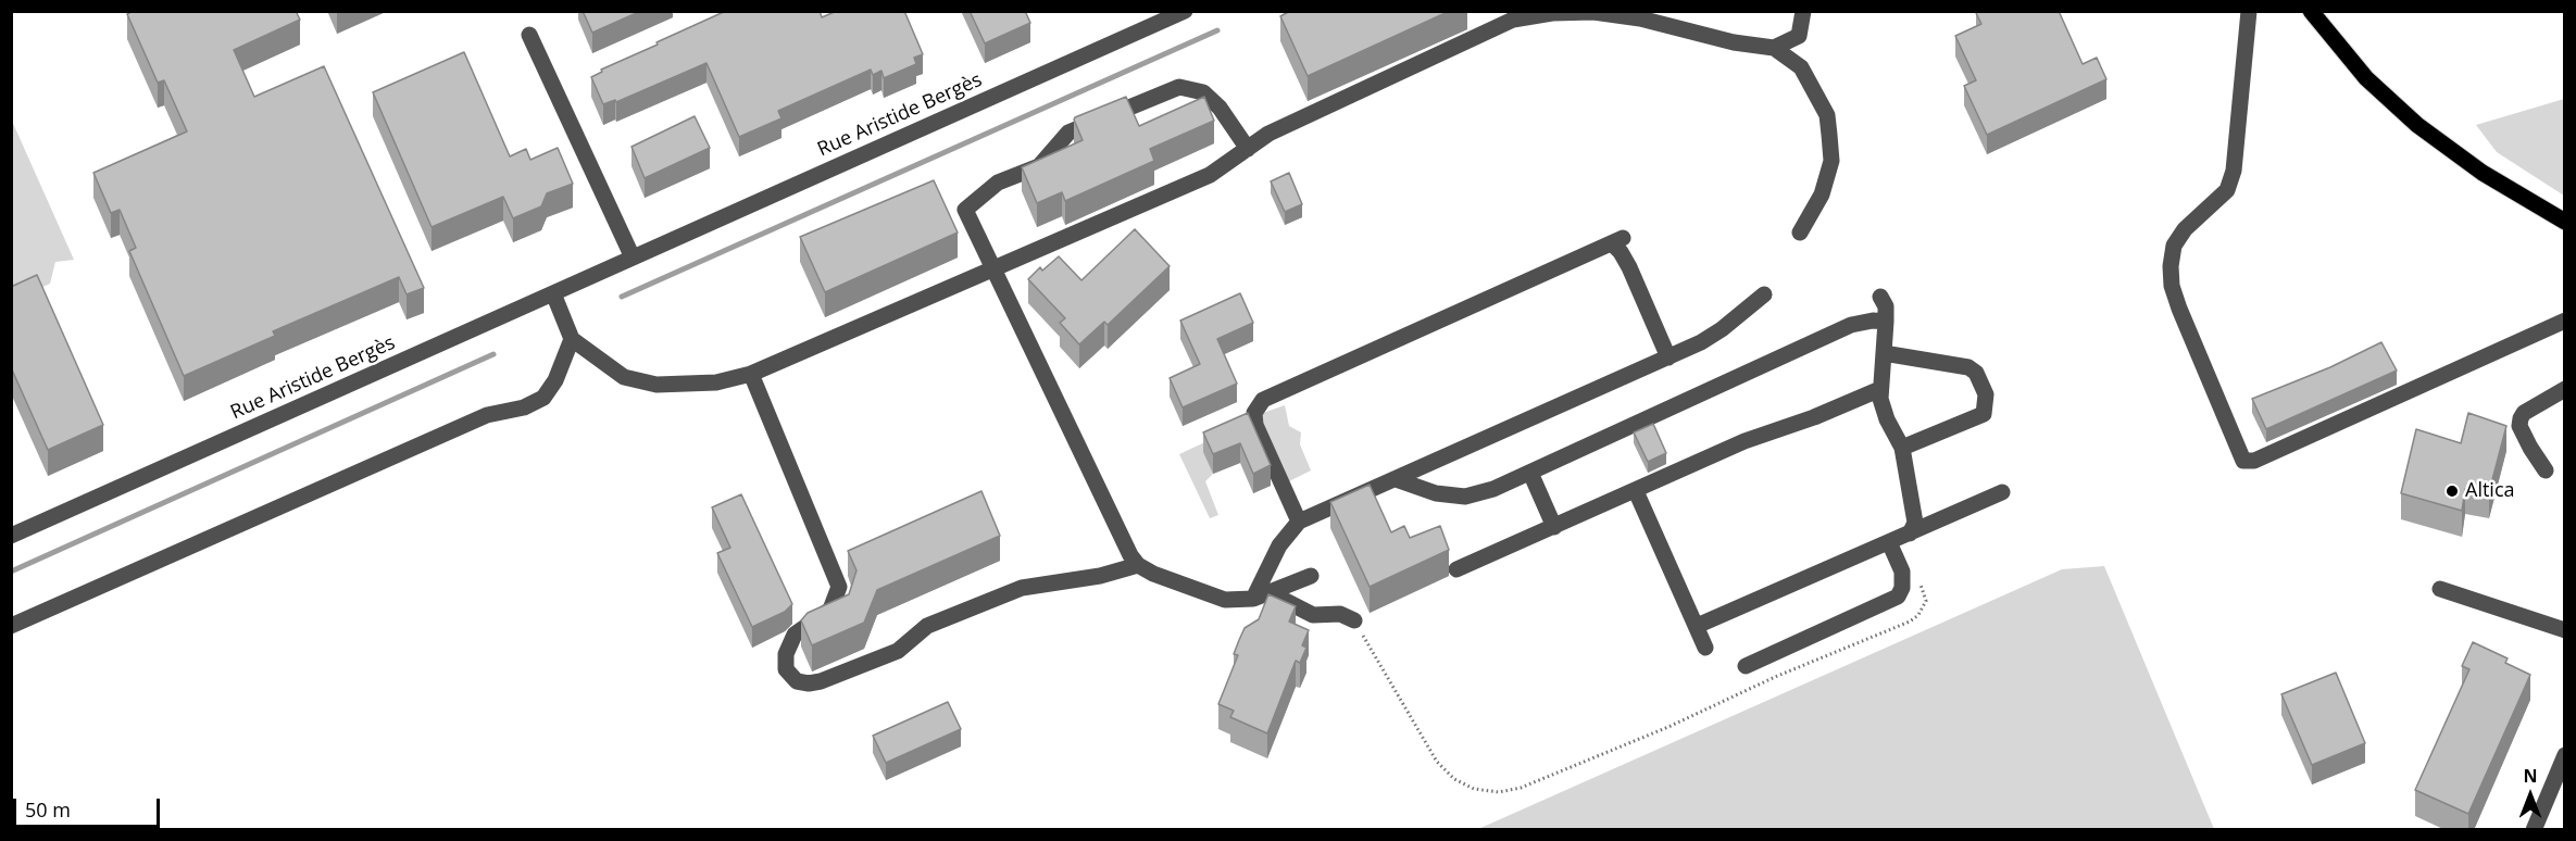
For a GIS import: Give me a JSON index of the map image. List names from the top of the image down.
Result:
{
  "streets": {
    "street": ["Rue Aristide Bergès"]
  },
  "places": ["Altica"],
  "scale_bar": "50 m",
  "north": "top"
}
